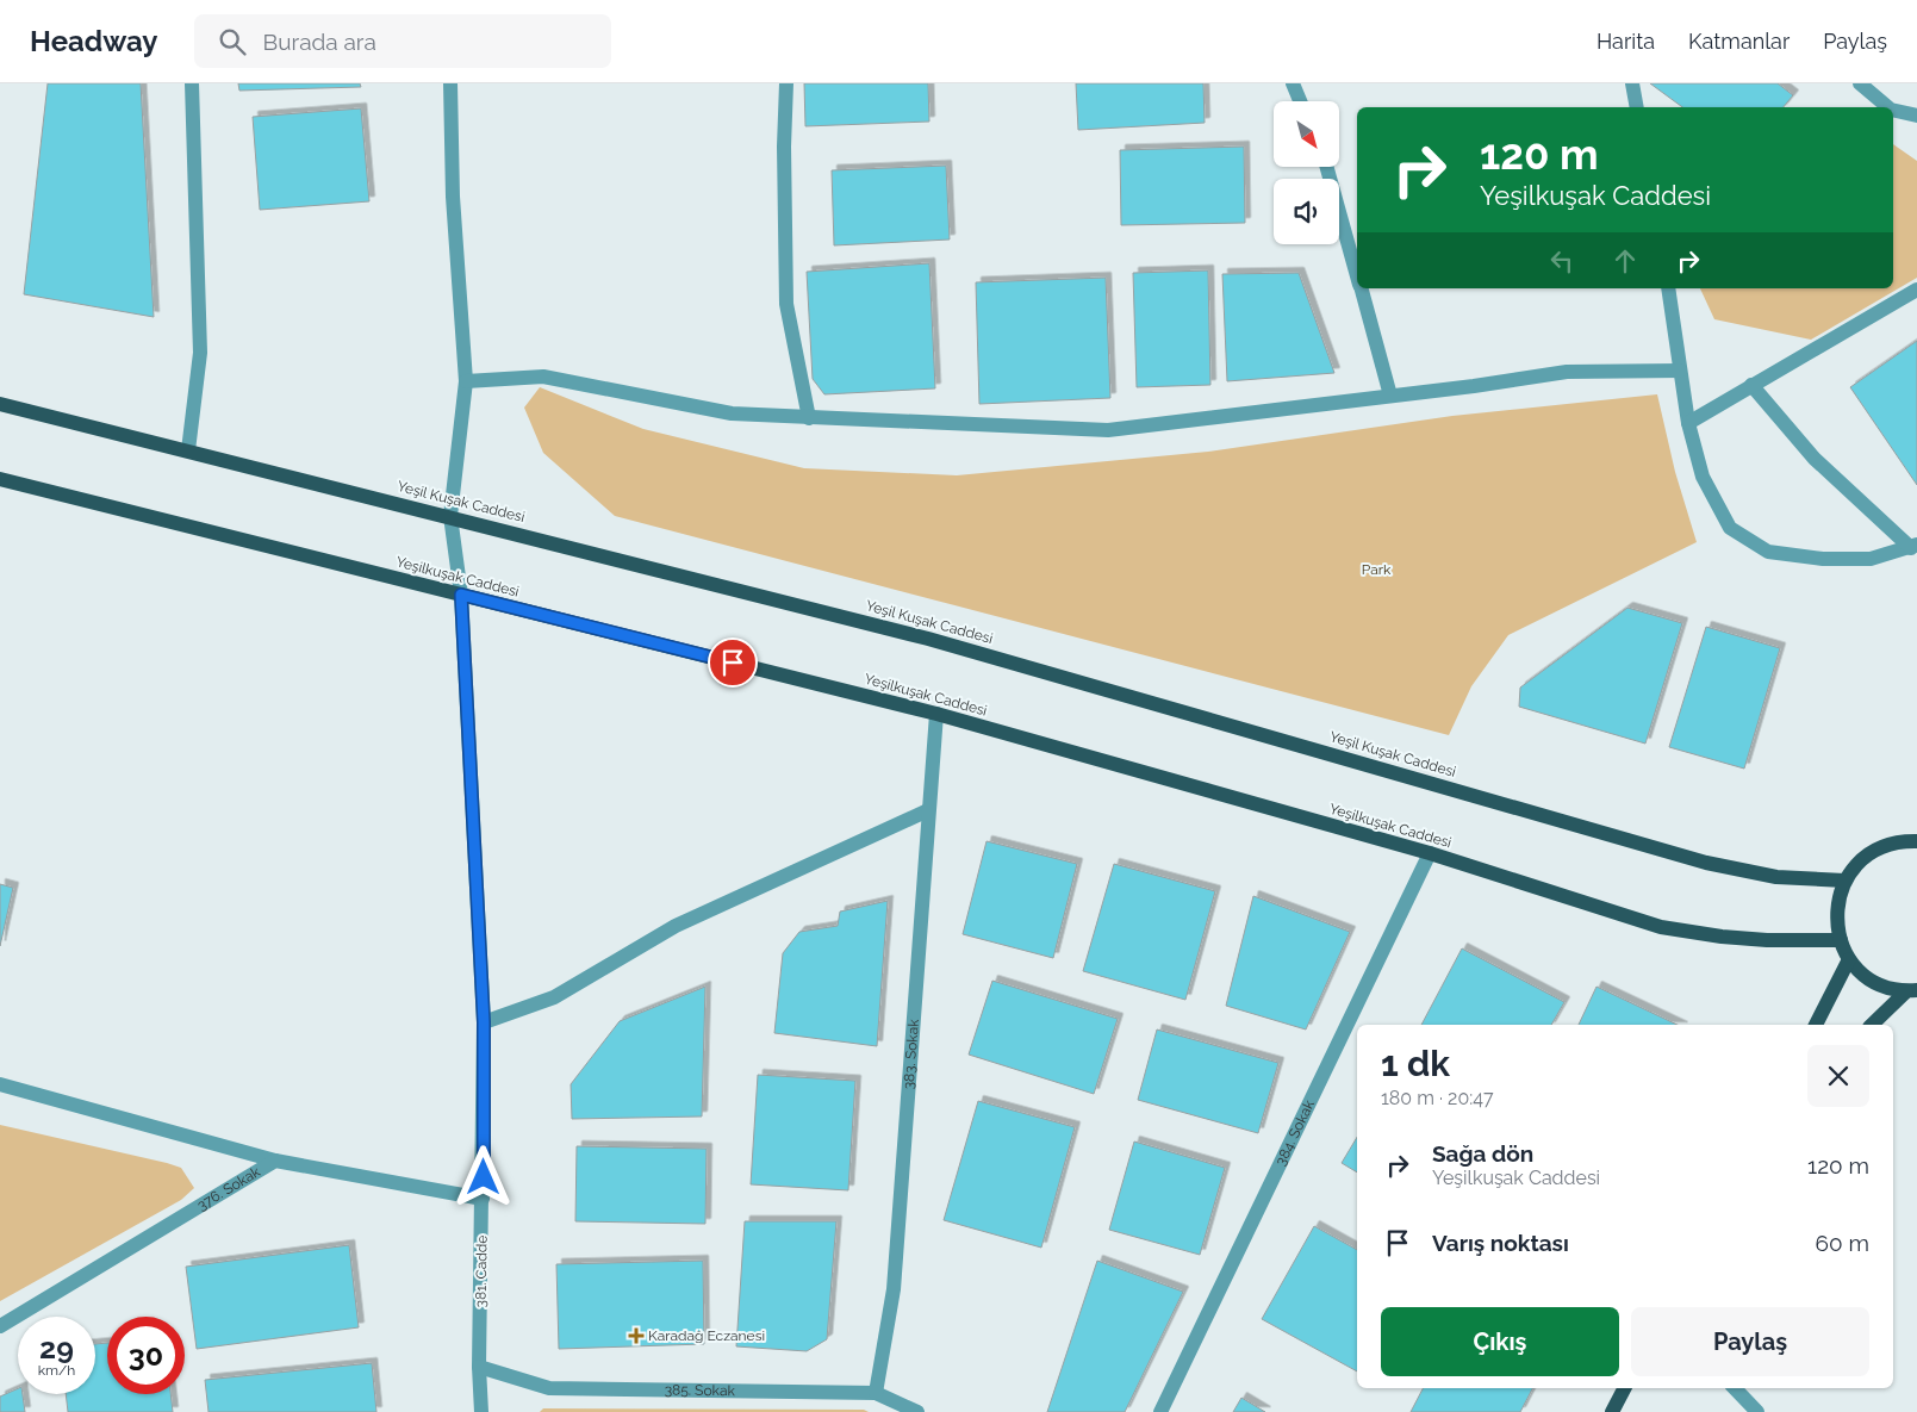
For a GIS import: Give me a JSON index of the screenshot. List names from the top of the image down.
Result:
{
  "streets": {
    "main road": ["Yeşil Kuşak Caddesi", "Yeşilkuşak Caddesi"],
    "street": [
      "383. Sokak",
      "384. Sokak",
      "376. Sokak",
      "381. Cadde",
      "385. Sokak"
    ]
  },
  "crossings": [
    ["Yeşil Kuşak Caddesi", "381. Cadde"],
    ["Yeşilkuşak Caddesi", "383. Sokak"],
    ["Yeşilkuşak Caddesi", "384. Sokak"],
    ["Yeşilkuşak Caddesi", "381. Cadde"],
    ["383. Sokak", "385. Sokak"],
    ["376. Sokak", "381. Cadde"],
    ["381. Cadde", "385. Sokak"]
  ],
  "parks": ["Park"],
  "places": {
    "health": ["Karadağ Eczanesi"]
  },
  "north": "bottom right",
  "page": {
    "header": "Headway",
    "search": "Burada ara",
    "nav": ["Harita", "Katmanlar", "Paylaş"],
    "turn": ["120 m", "Yeşilkuşak Caddesi"],
    "heading": ["1 dk", "180 m · 20:47"],
    "list": [
      {
        "name": "Sağa dön",
        "note": "Yeşilkuşak Caddesi",
        "value": "120 m"
      },
      {
        "name": "Varış noktası",
        "value": "60 m"
      }
    ],
    "buttons": ["Çıkış", "Paylaş"],
    "speed": "29 km/h",
    "limit": "30"
  }
}
